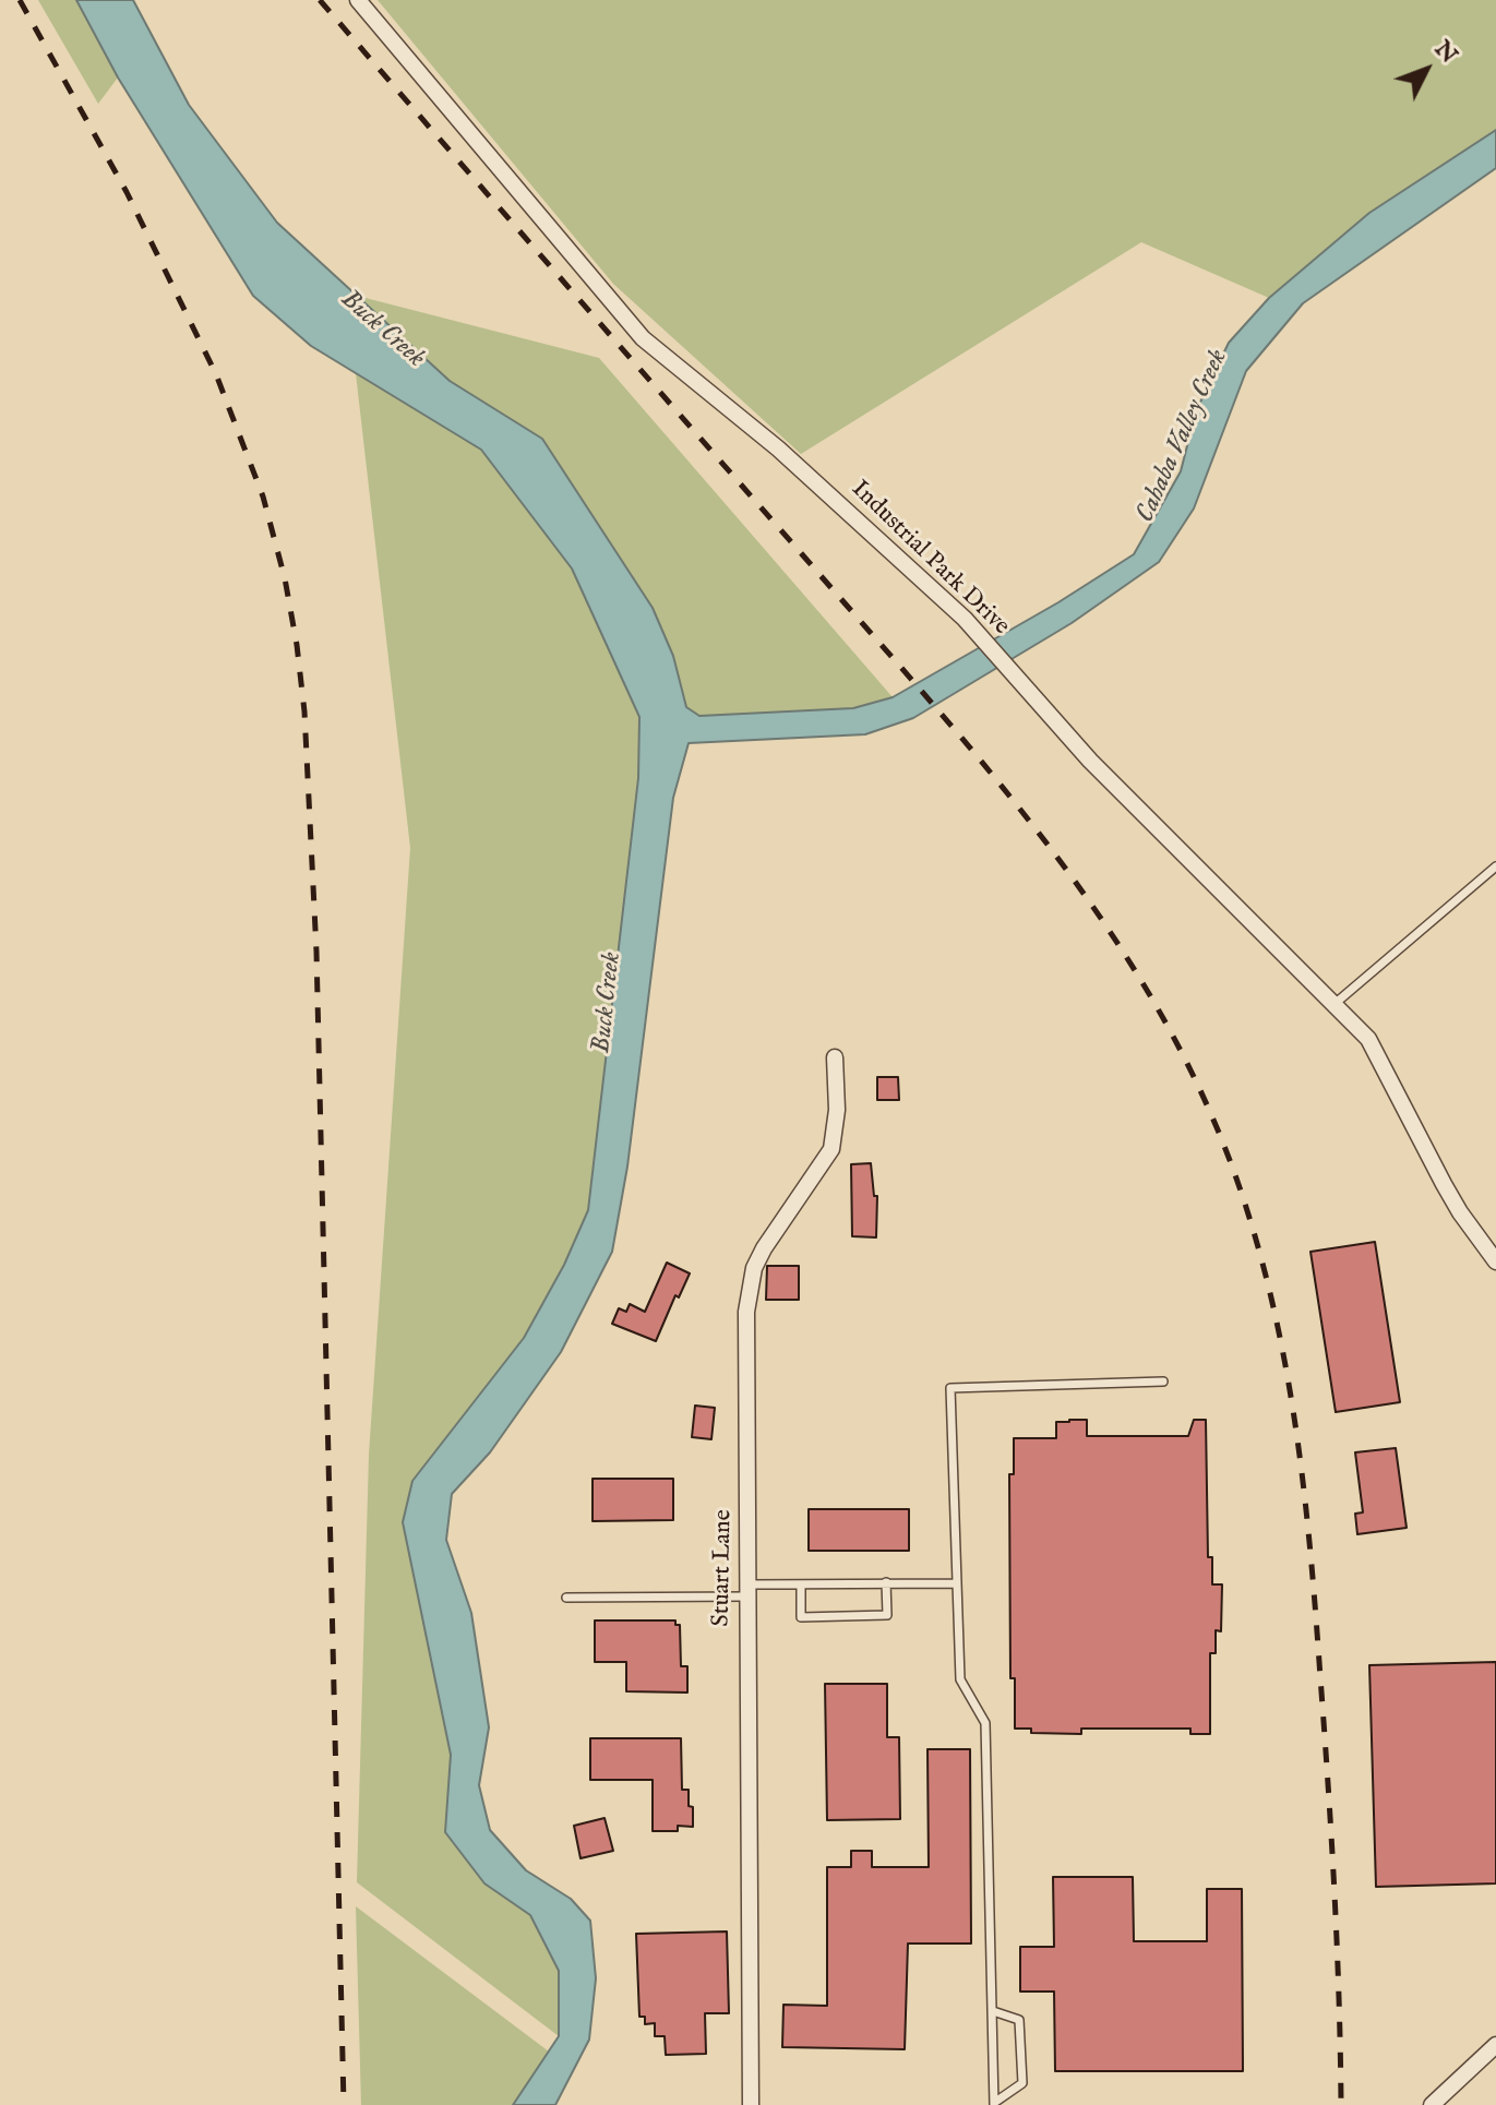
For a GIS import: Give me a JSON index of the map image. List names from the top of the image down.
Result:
{
  "streets": {
    "street": ["Industrial Park Drive", "Stuart Lane"]
  },
  "water": ["Buck Creek", "Cahaba Valley Creek"],
  "north": "top right"
}
